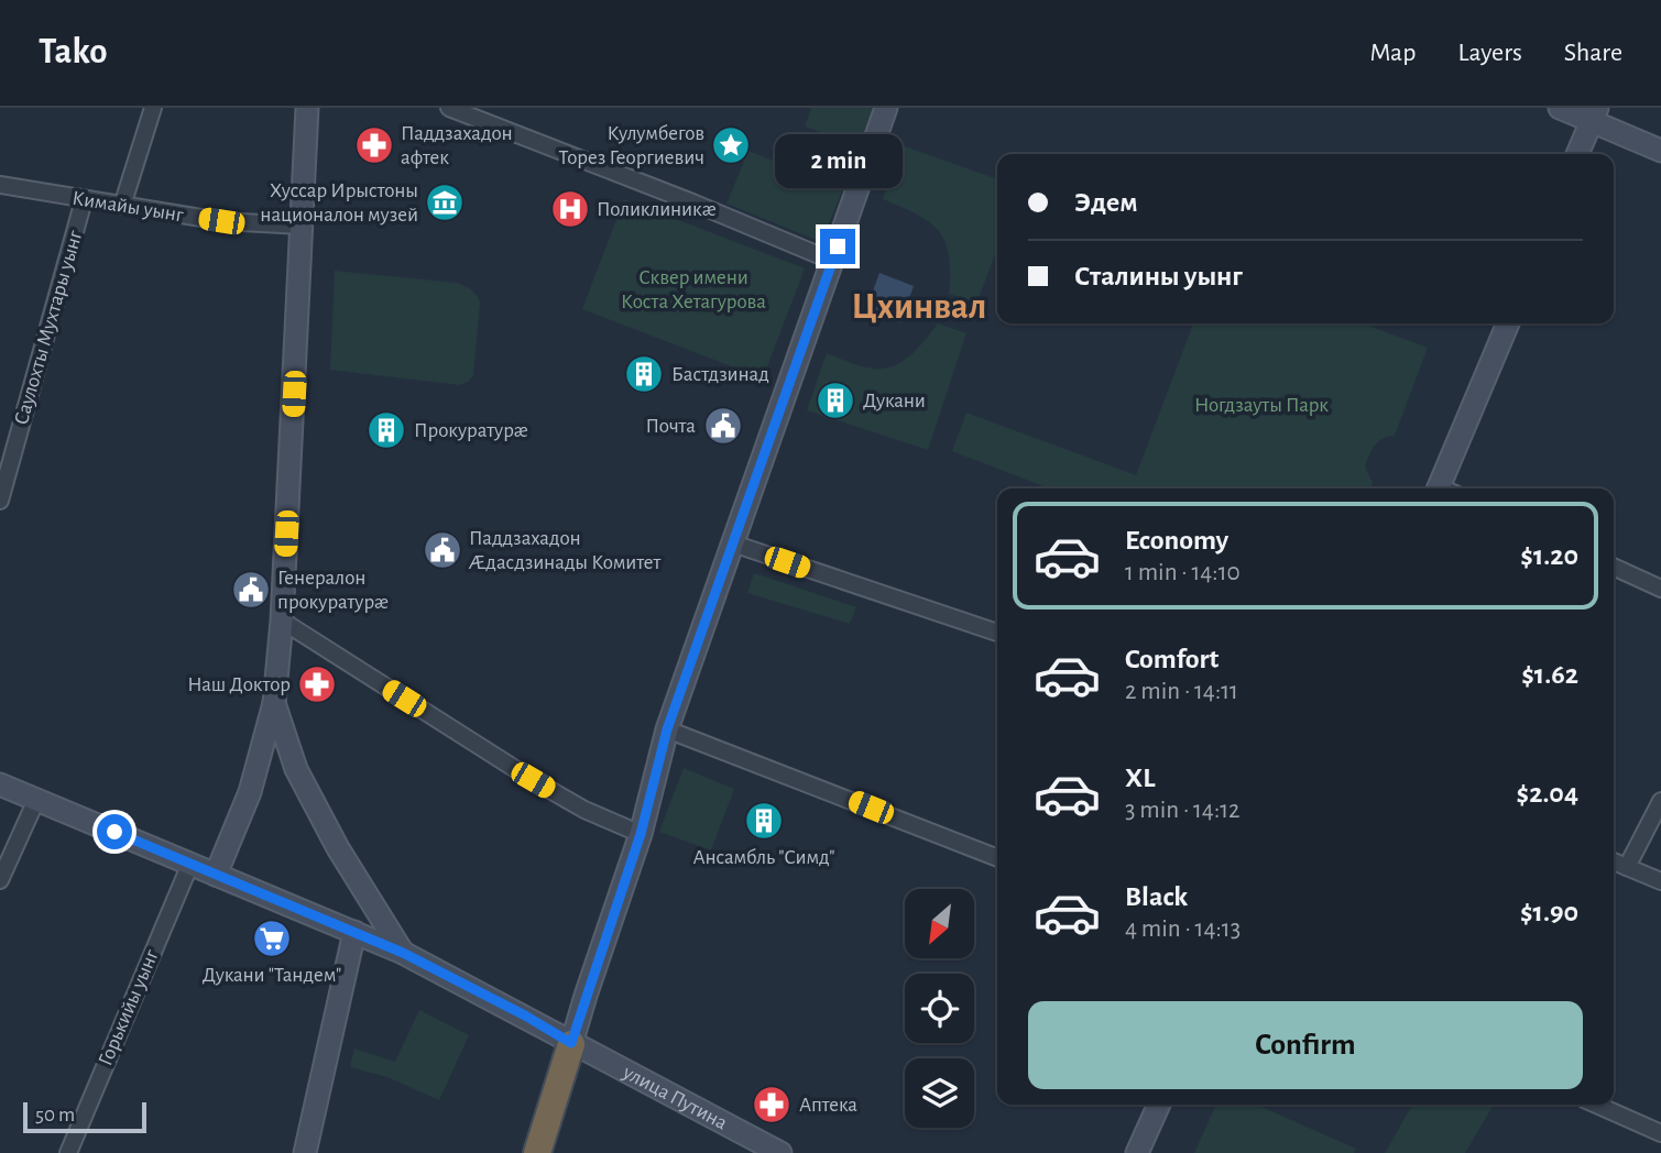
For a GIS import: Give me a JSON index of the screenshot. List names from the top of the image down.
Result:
{
  "streets": {
    "street": [
      "Кимайы уынг",
      "Саулохты Мухтары уынг",
      "Горькийы уынг",
      "улица Путина"
    ]
  },
  "crossings": [
    ["Кимайы уынг", "Саулохты Мухтары уынг"],
    ["Горькийы уынг", "улица Путина"]
  ],
  "districts": ["Цхинвал"],
  "parks": ["Сквер имени Коста Хетагурова", "Ногдзауты Парк"],
  "places": {
    "pharmacy": ["Паддзахадон афтек", "Наш Доктор", "Аптека"],
    "place": ["Кулумбегов Торез Георгиевич"],
    "museum": ["Хуссар Ирыстоны националон музей"],
    "hospital": ["Поликлиникæ"],
    "building": [
      "Бастдзинад",
      "Дукани",
      "Прокуратурæ",
      "Ансамбль \"Симд\""
    ],
    "public building": ["Почта", "Паддзахадон Æдасдзинады Комитет", "Генералон прокуратурæ"],
    "supermarket": ["Дукани \"Тандем\""]
  },
  "scale_bar": "50 m",
  "north": "bottom left",
  "page": {
    "header": "Tako",
    "nav": ["Map", "Layers", "Share"],
    "bubble": "2 min",
    "banner": ["Эдем", "Сталины уынг"],
    "list": [
      {
        "name": "Economy",
        "note": "1 min · 14:10",
        "value": "$1.20"
      },
      {
        "name": "Comfort",
        "note": "2 min · 14:11",
        "value": "$1.62"
      },
      {
        "name": "XL",
        "note": "3 min · 14:12",
        "value": "$2.04"
      },
      {
        "name": "Black",
        "note": "4 min · 14:13",
        "value": "$1.90"
      }
    ],
    "buttons": "Confirm",
    "scale": "50 m"
  }
}
